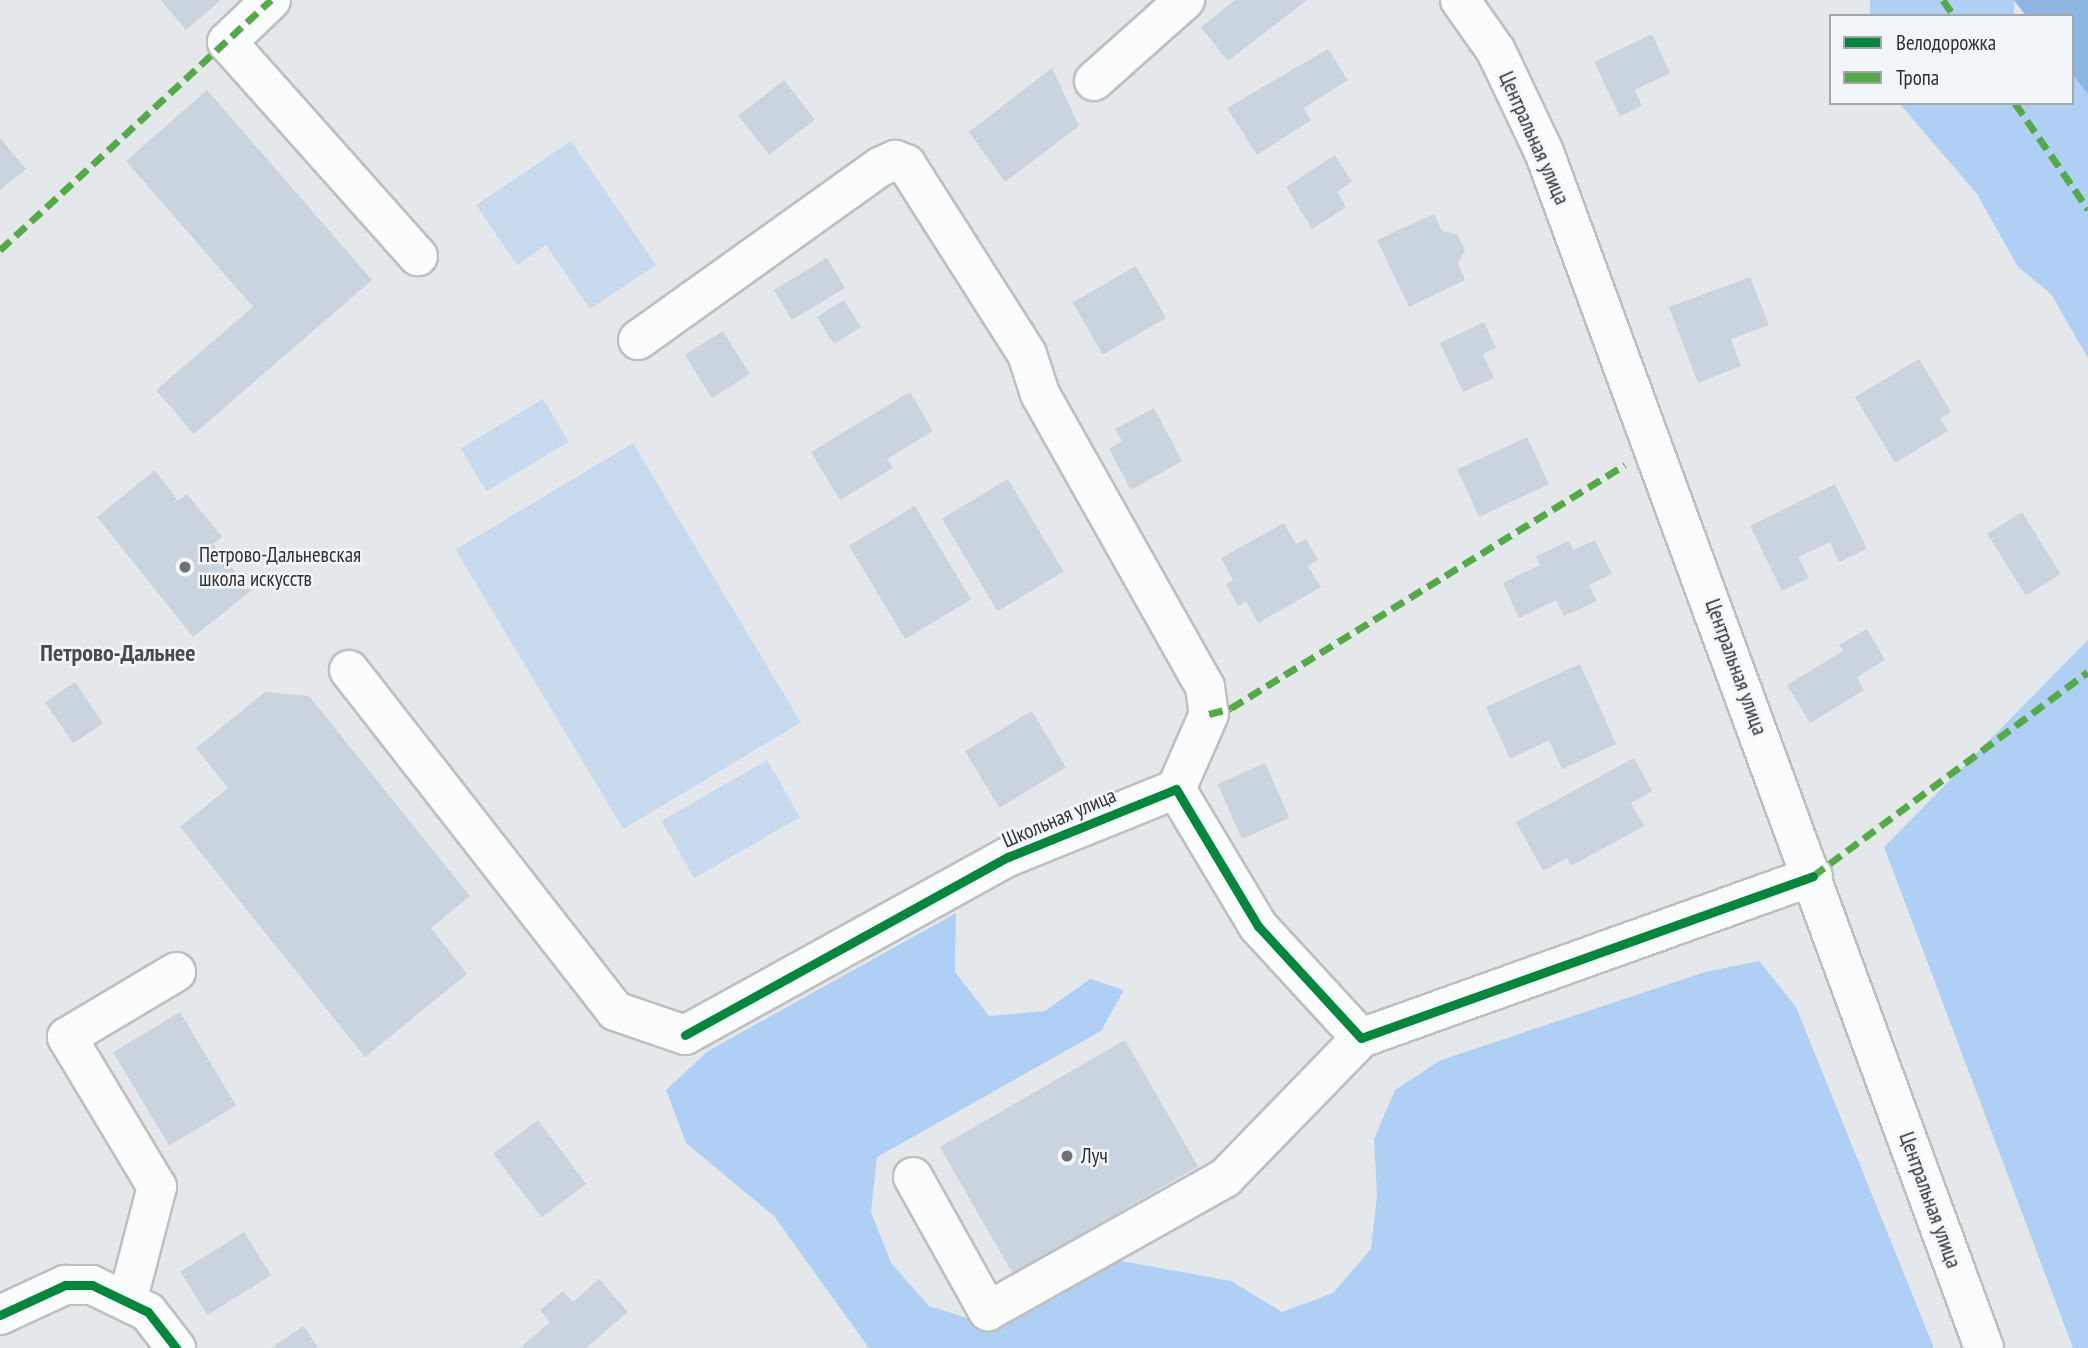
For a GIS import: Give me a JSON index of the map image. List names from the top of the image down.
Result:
{
  "streets": {
    "street": ["Центральная улица", "Школьная улица"]
  },
  "districts": ["Петрово-Дальнее"],
  "places": ["Петрово-Дальневская школа искусств", "Луч"],
  "legend": ["Велодорожка", "Тропа"]
}
